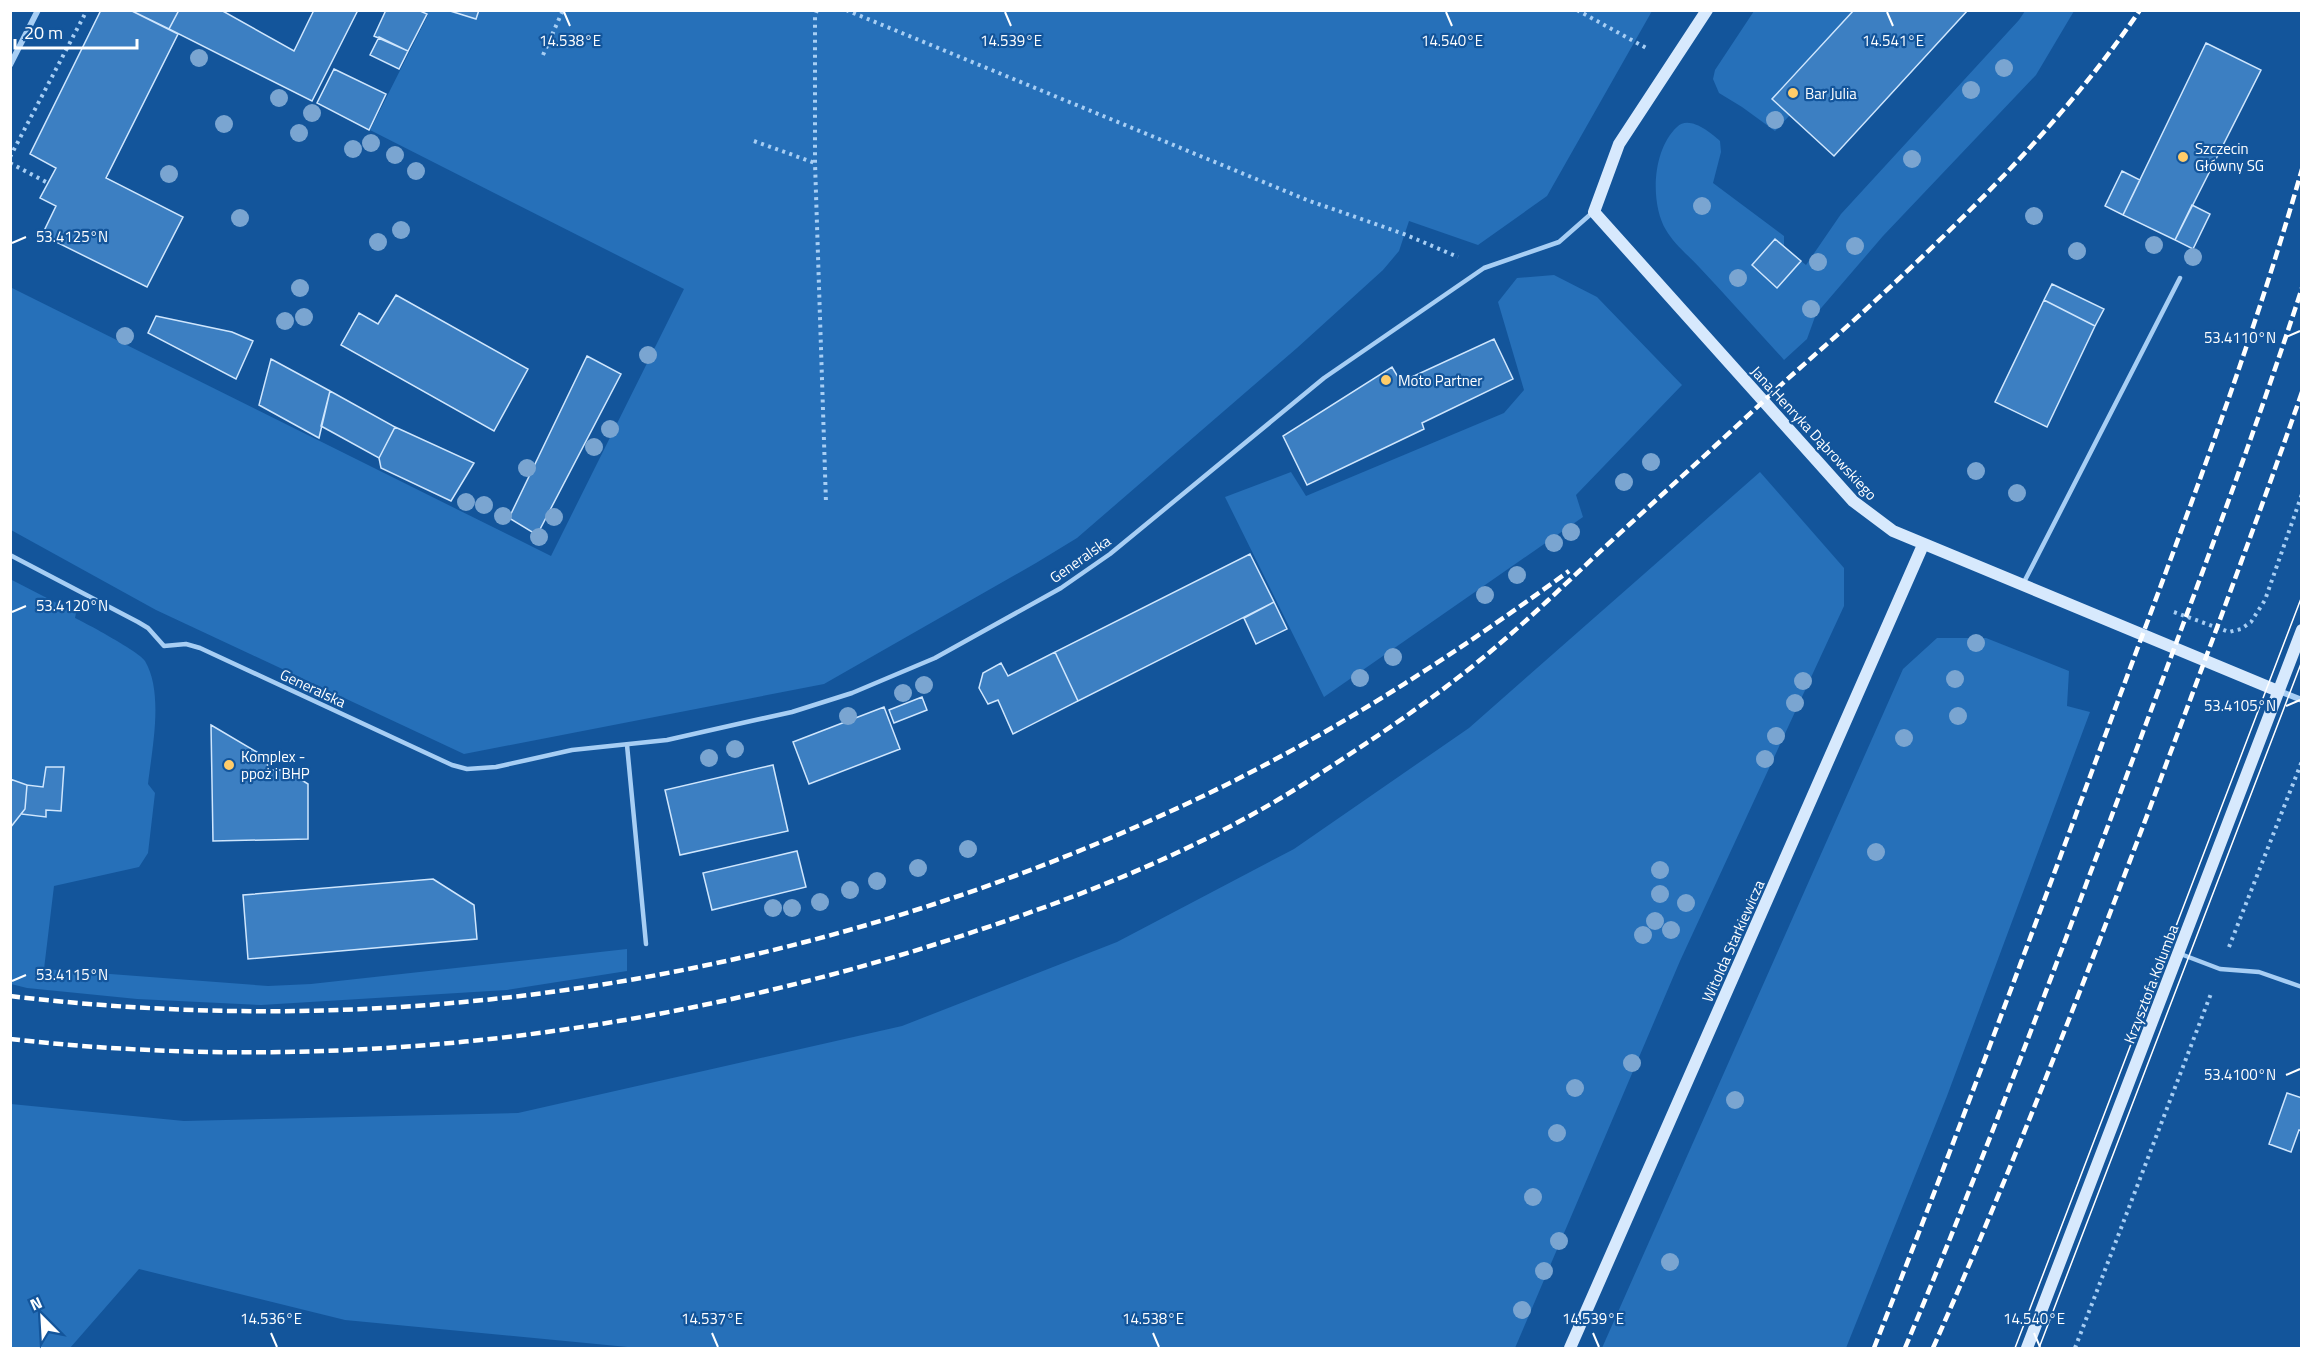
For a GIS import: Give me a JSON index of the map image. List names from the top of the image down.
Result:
{
  "streets": {
    "street": ["Jana Henryka Dąbrowskiego", "Witolda Starkiewicza", "Krzysztofa Kolumba"],
    "lane": ["Generalska"]
  },
  "crossings": [
    ["Jana Henryka Dąbrowskiego", "Generalska"],
    ["Jana Henryka Dąbrowskiego", "Witolda Starkiewicza"],
    ["Jana Henryka Dąbrowskiego", "Krzysztofa Kolumba"]
  ],
  "places": [
    "Bar Julia",
    "Szczecin Główny SG",
    "Moto Partner",
    "Komplex - ppoż i BHP"
  ],
  "scale_bar": "20 m",
  "north": "top left",
  "coordinates": [
    "14.538°E",
    "14.539°E",
    "14.540°E",
    "14.541°E",
    "53.4125°N",
    "53.4110°N",
    "53.4120°N",
    "53.4105°N",
    "53.4115°N",
    "53.4100°N",
    "14.536°E",
    "14.537°E"
  ]
}
